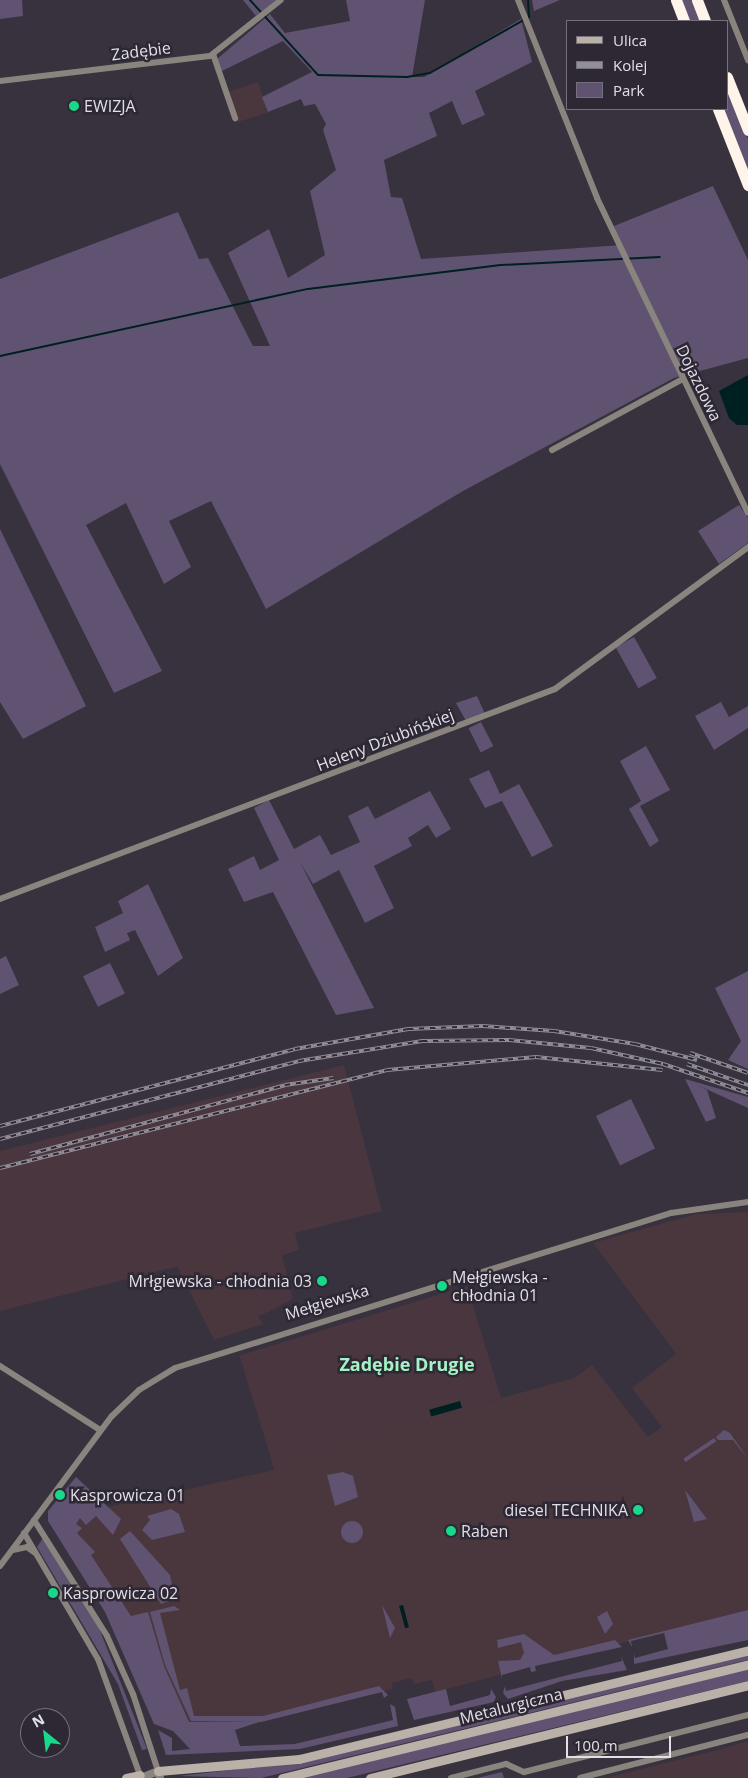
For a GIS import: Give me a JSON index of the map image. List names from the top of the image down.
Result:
{
  "streets": {
    "main road": ["Metalurgiczna"],
    "street": [
      "Zadębie",
      "Dojazdowa",
      "Heleny Dziubińskiej",
      "Mełgiewska"
    ]
  },
  "districts": ["Zadębie Drugie"],
  "places": [
    "EWIZJA",
    "Mrłgiewska - chłodnia 03",
    "Mełgiewska - chłodnia 01",
    "Kasprowicza 01",
    "diesel TECHNIKA",
    "Raben",
    "Kasprowicza 02"
  ],
  "legend": ["Ulica", "Kolej", "Park"],
  "scale_bar": "100 m",
  "north": "top left"
}
